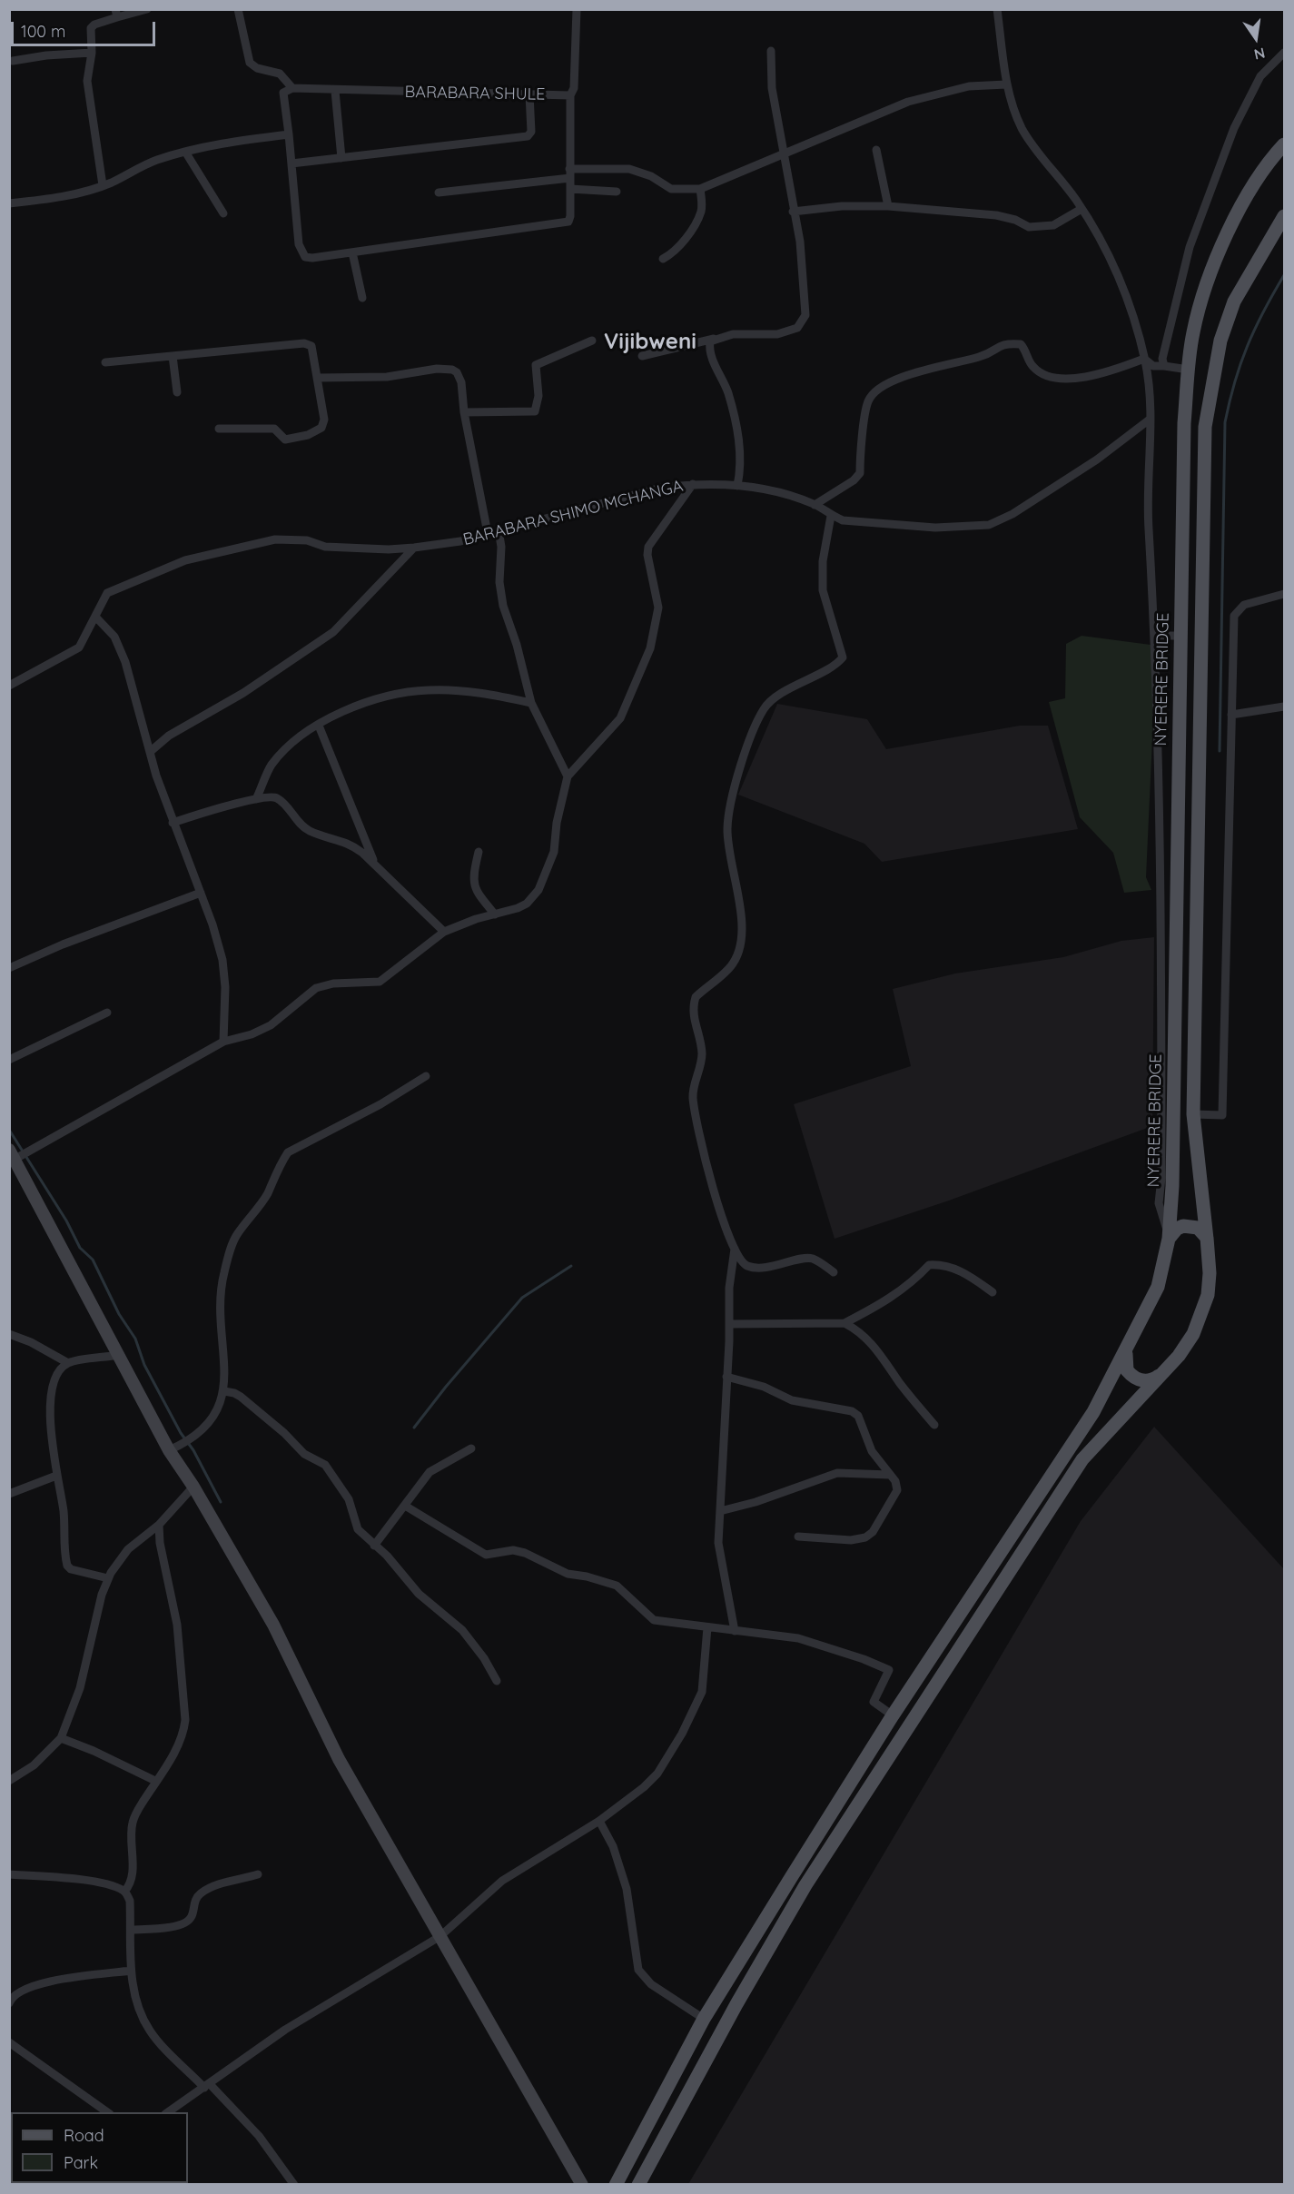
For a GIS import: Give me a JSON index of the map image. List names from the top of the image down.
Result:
{
  "streets": {
    "main road": ["NYERERE BRIDGE"],
    "street": ["BARABARA SHULE", "BARABARA SHIMO MCHANGA"]
  },
  "districts": ["Vijibweni"],
  "legend": ["Road", "Park"],
  "scale_bar": "100 m",
  "north": "bottom"
}
